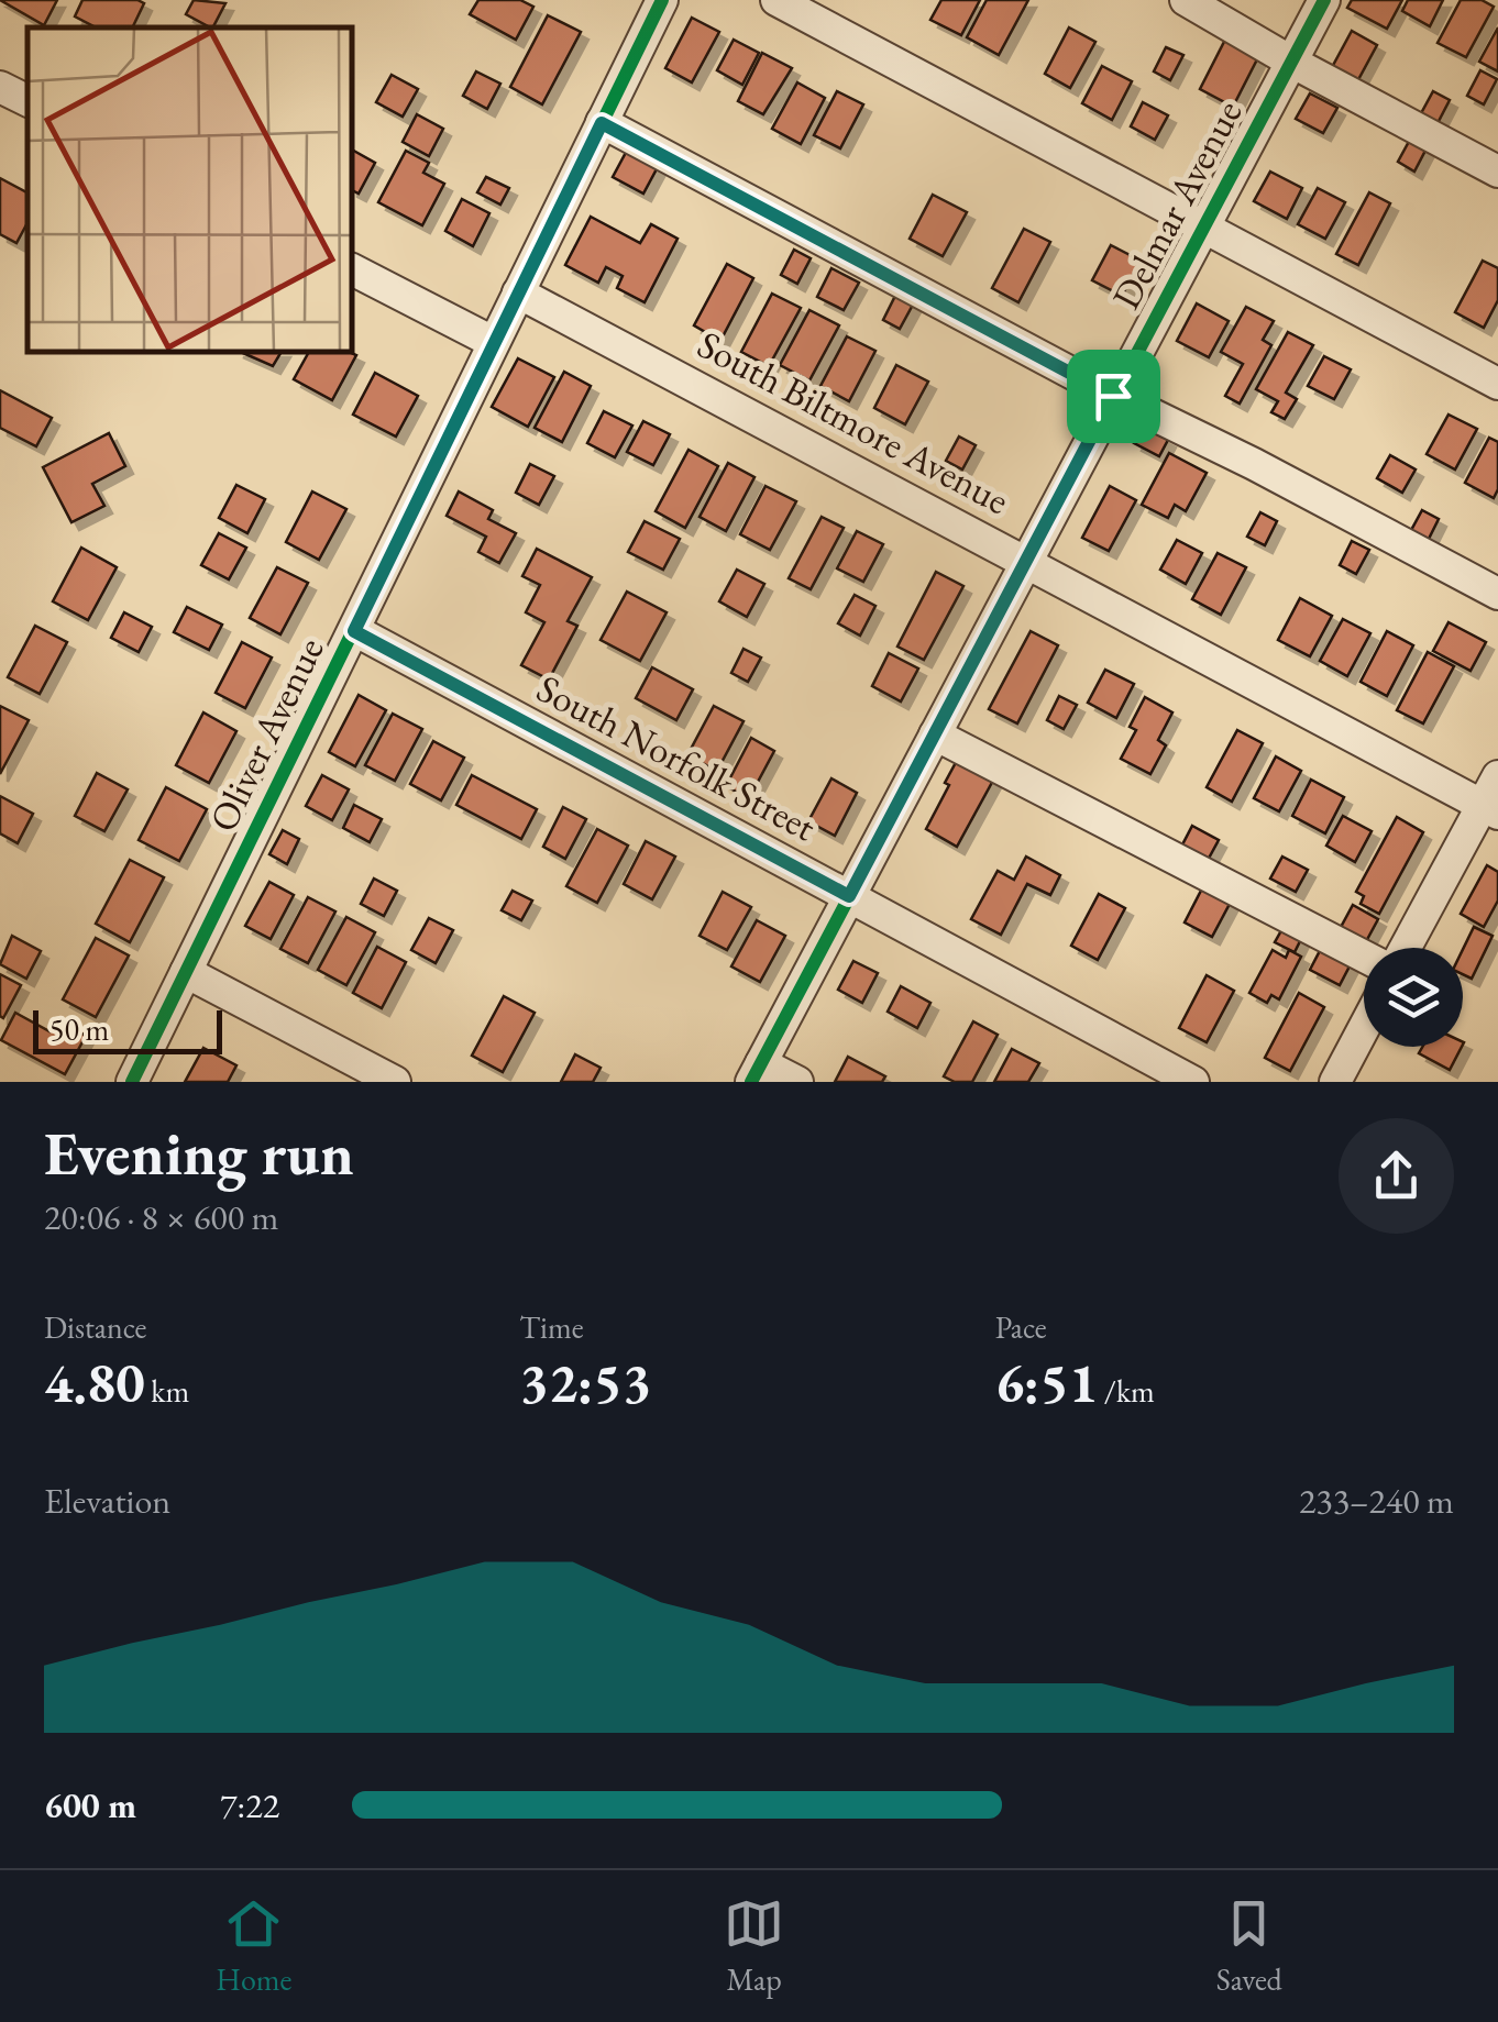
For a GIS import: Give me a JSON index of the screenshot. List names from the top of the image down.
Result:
{
  "streets": {
    "street": [
      "Delmar Avenue",
      "South Biltmore Avenue",
      "Oliver Avenue",
      "South Norfolk Street"
    ]
  },
  "crossings": [
    ["Delmar Avenue", "South Biltmore Avenue"],
    ["Delmar Avenue", "South Norfolk Street"],
    ["South Biltmore Avenue", "Oliver Avenue"],
    ["Oliver Avenue", "South Norfolk Street"]
  ],
  "scale_bar": "50 m",
  "page": {
    "scale": "50 m",
    "heading": ["Evening run", "20:06 · 8 × 600 m"],
    "stats": [
      ["Distance", "4.80 km"],
      ["Time", "32:53"],
      ["Pace", "6:51 /km"]
    ],
    "chart": ["Elevation", "233–240 m"],
    "list": [
      {
        "name": "600 m",
        "note": "7:22"
      }
    ],
    "tabs": ["Home", "Map", "Saved"]
  }
}
